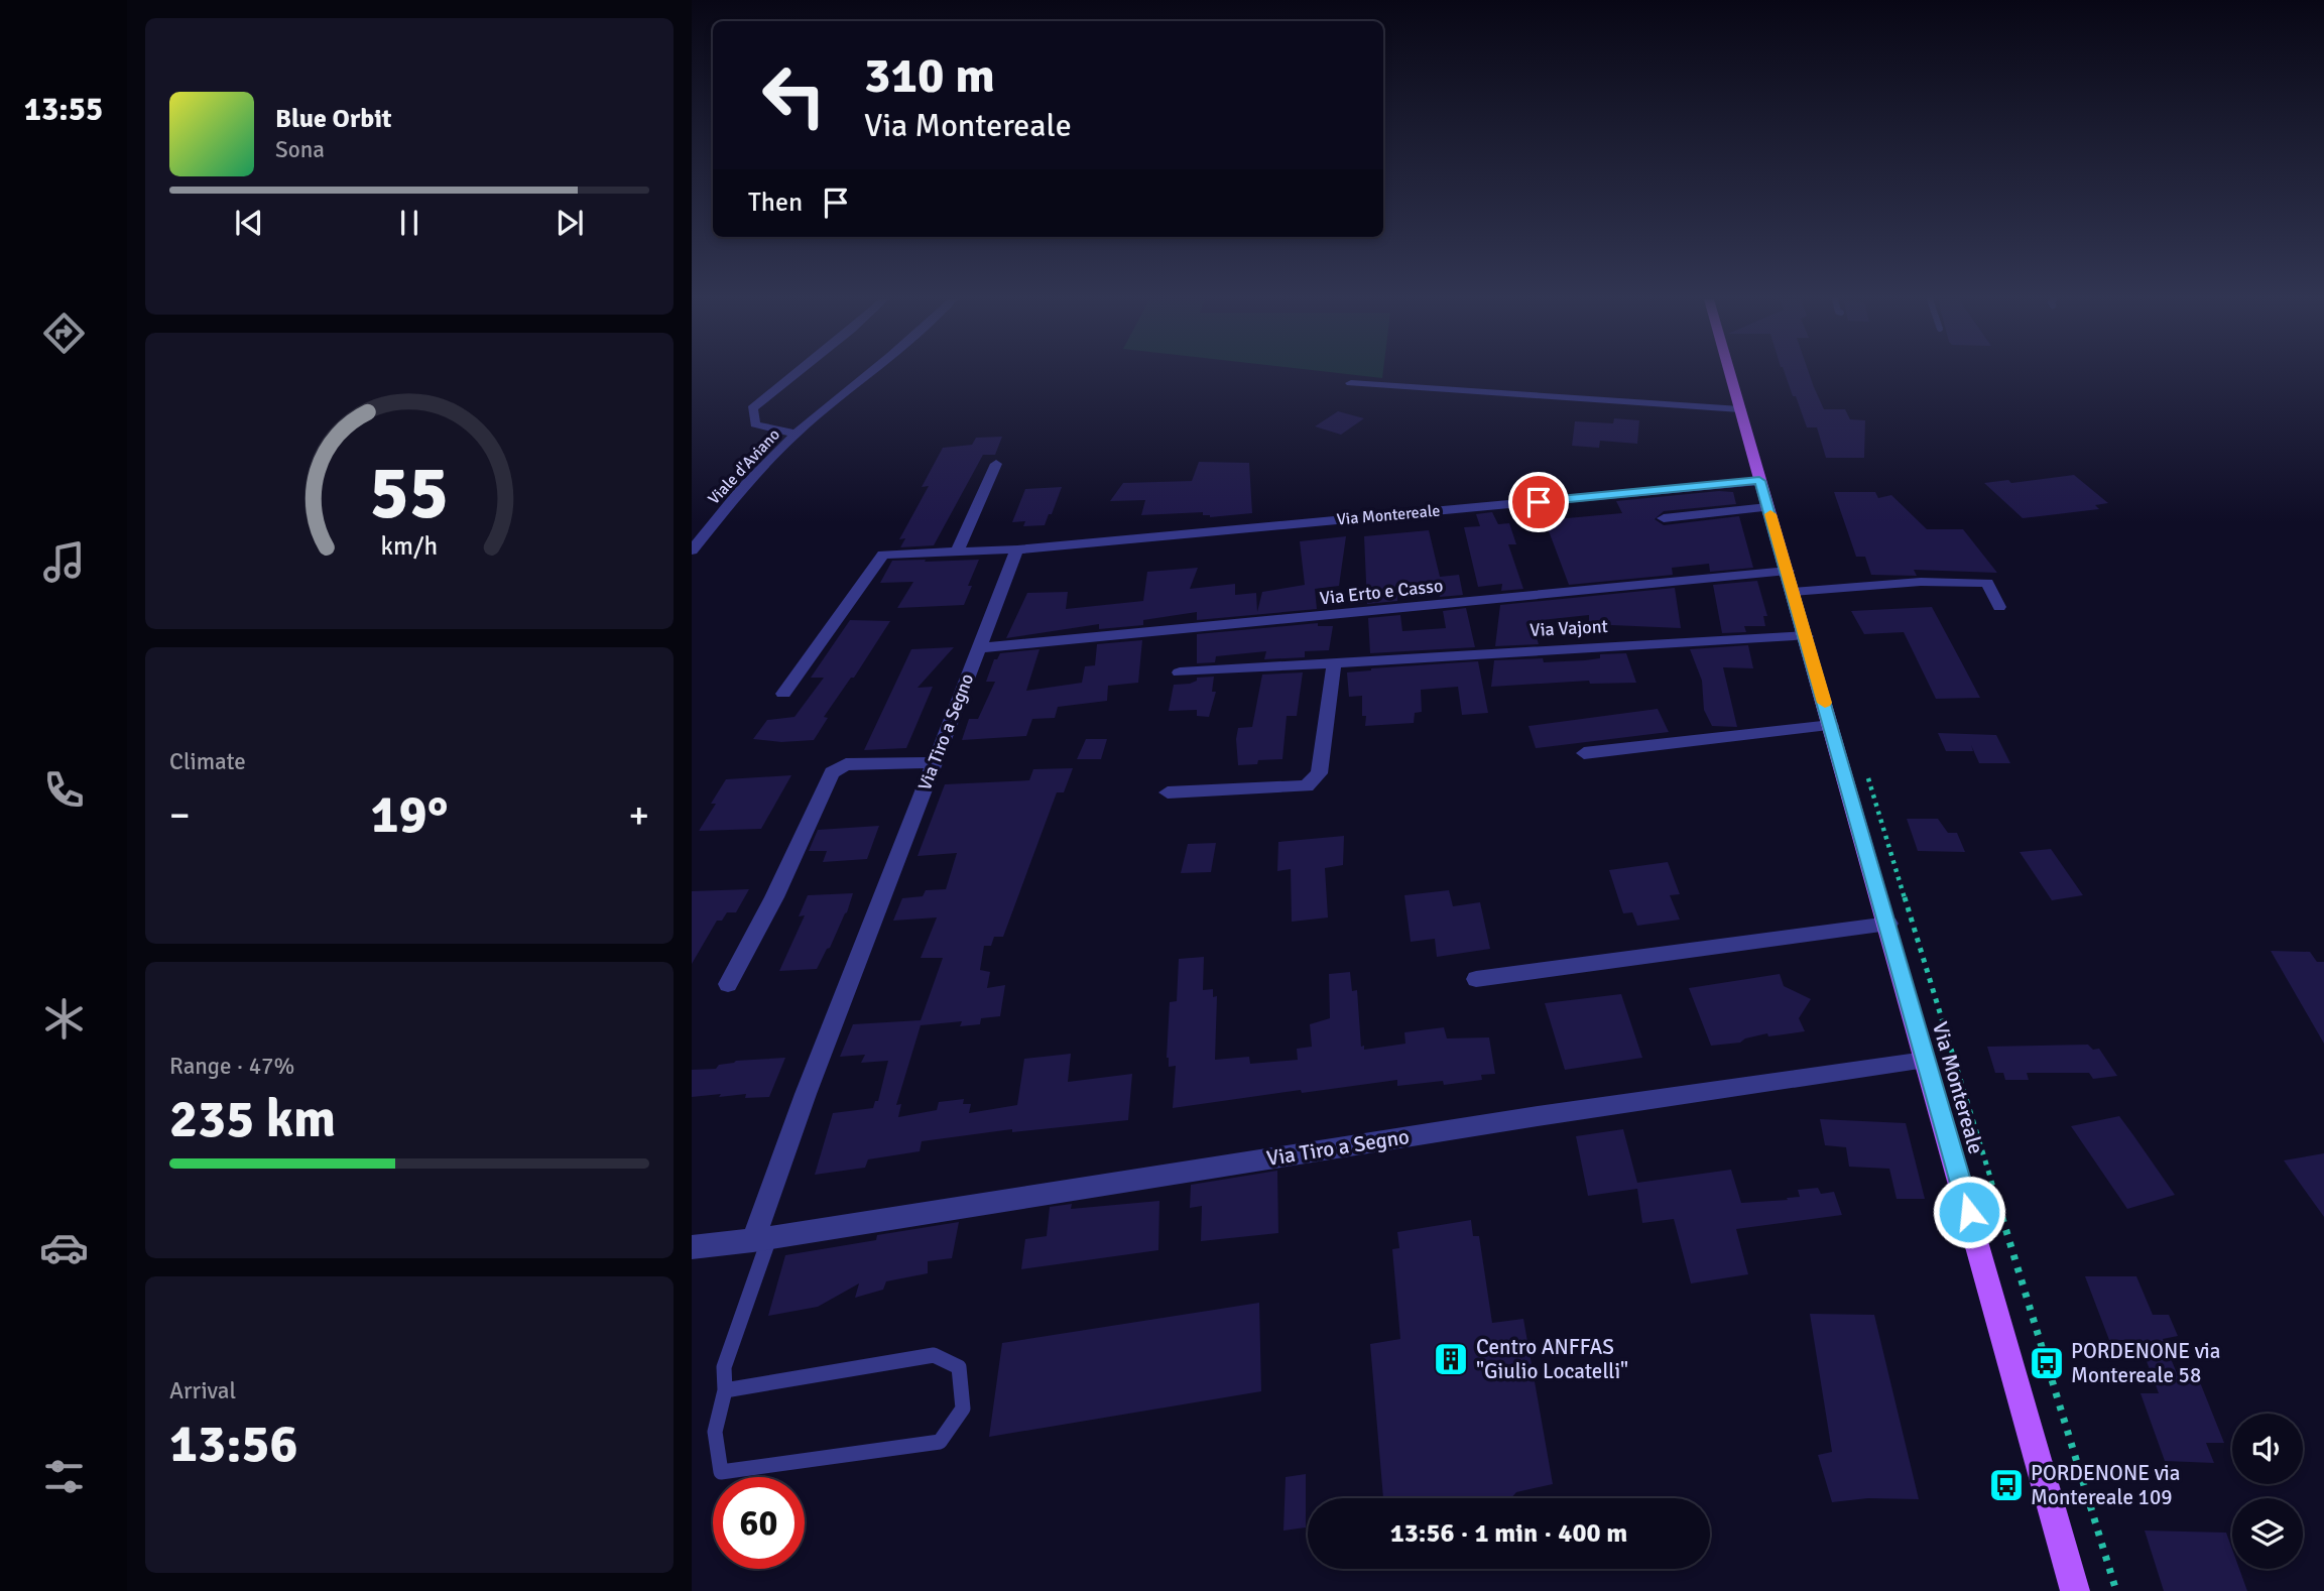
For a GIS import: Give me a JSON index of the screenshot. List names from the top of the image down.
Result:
{
  "streets": {
    "main road": ["Via Montereale"],
    "street": [
      "Viale d'Aviano",
      "Via Erto e Casso",
      "Via Vajont",
      "Via Tiro a Segno"
    ]
  },
  "crossings": [
    ["Via Montereale", "Via Erto e Casso"],
    ["Via Montereale", "Via Vajont"],
    ["Via Montereale", "Via Tiro a Segno"],
    ["Via Erto e Casso", "Via Tiro a Segno"]
  ],
  "places": {
    "building": ["Centro ANFFAS \"Giulio Locatelli\""],
    "bus stop": ["PORDENONE via Montereale 58", "PORDENONE via Montereale 109"]
  },
  "page": {
    "tabs": "13:55",
    "turn": ["310 m", "Via Montereale"],
    "song": ["Blue Orbit", "Sona"],
    "then": "Then",
    "tile": [
      "Climate",
      ["Range · 47%", "235 km"],
      ["Arrival", "13:56"]
    ],
    "heat": ["−", "19°", "+"],
    "limit": "60",
    "trip": "13:56 · 1 min · 400 m",
    "gauge": ["55", "km/h"]
  }
}
